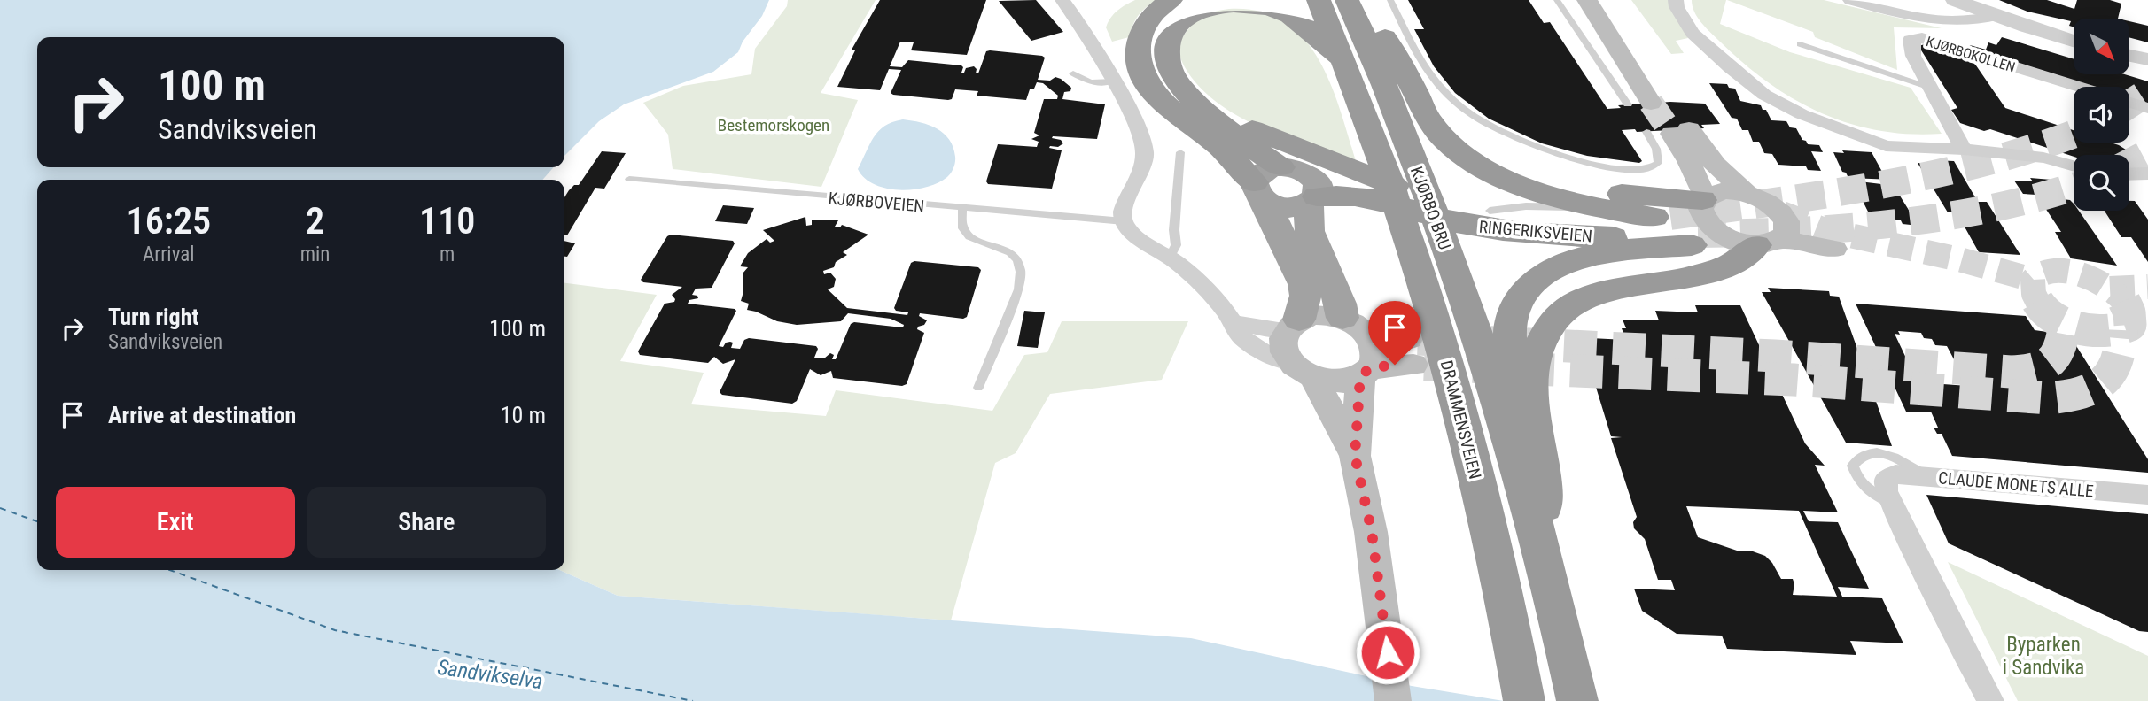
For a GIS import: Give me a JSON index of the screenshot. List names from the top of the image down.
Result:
{
  "streets": {
    "highway": ["KJØRBO BRU", "RINGERIKSVEIEN", "DRAMMENSVEIEN"],
    "street": ["KJØRBOKOLLEN", "CLAUDE MONETS ALLE"],
    "lane": ["KJØRBOVEIEN"]
  },
  "crossings": [
    ["KJØRBO BRU", "DRAMMENSVEIEN"]
  ],
  "water": ["Sandvikselva"],
  "parks": ["Bestemorskogen", "Byparken i Sandvika"],
  "north": "bottom right",
  "page": {
    "turn": ["100 m", "Sandviksveien"],
    "eta": [
      "16:25",
      "Arrival",
      "2",
      "min",
      "110",
      "m"
    ],
    "list": [
      {
        "name": "Turn right",
        "note": "Sandviksveien",
        "value": "100 m"
      },
      {
        "name": "Arrive at destination",
        "value": "10 m"
      }
    ],
    "buttons": ["Exit", "Share"]
  }
}
